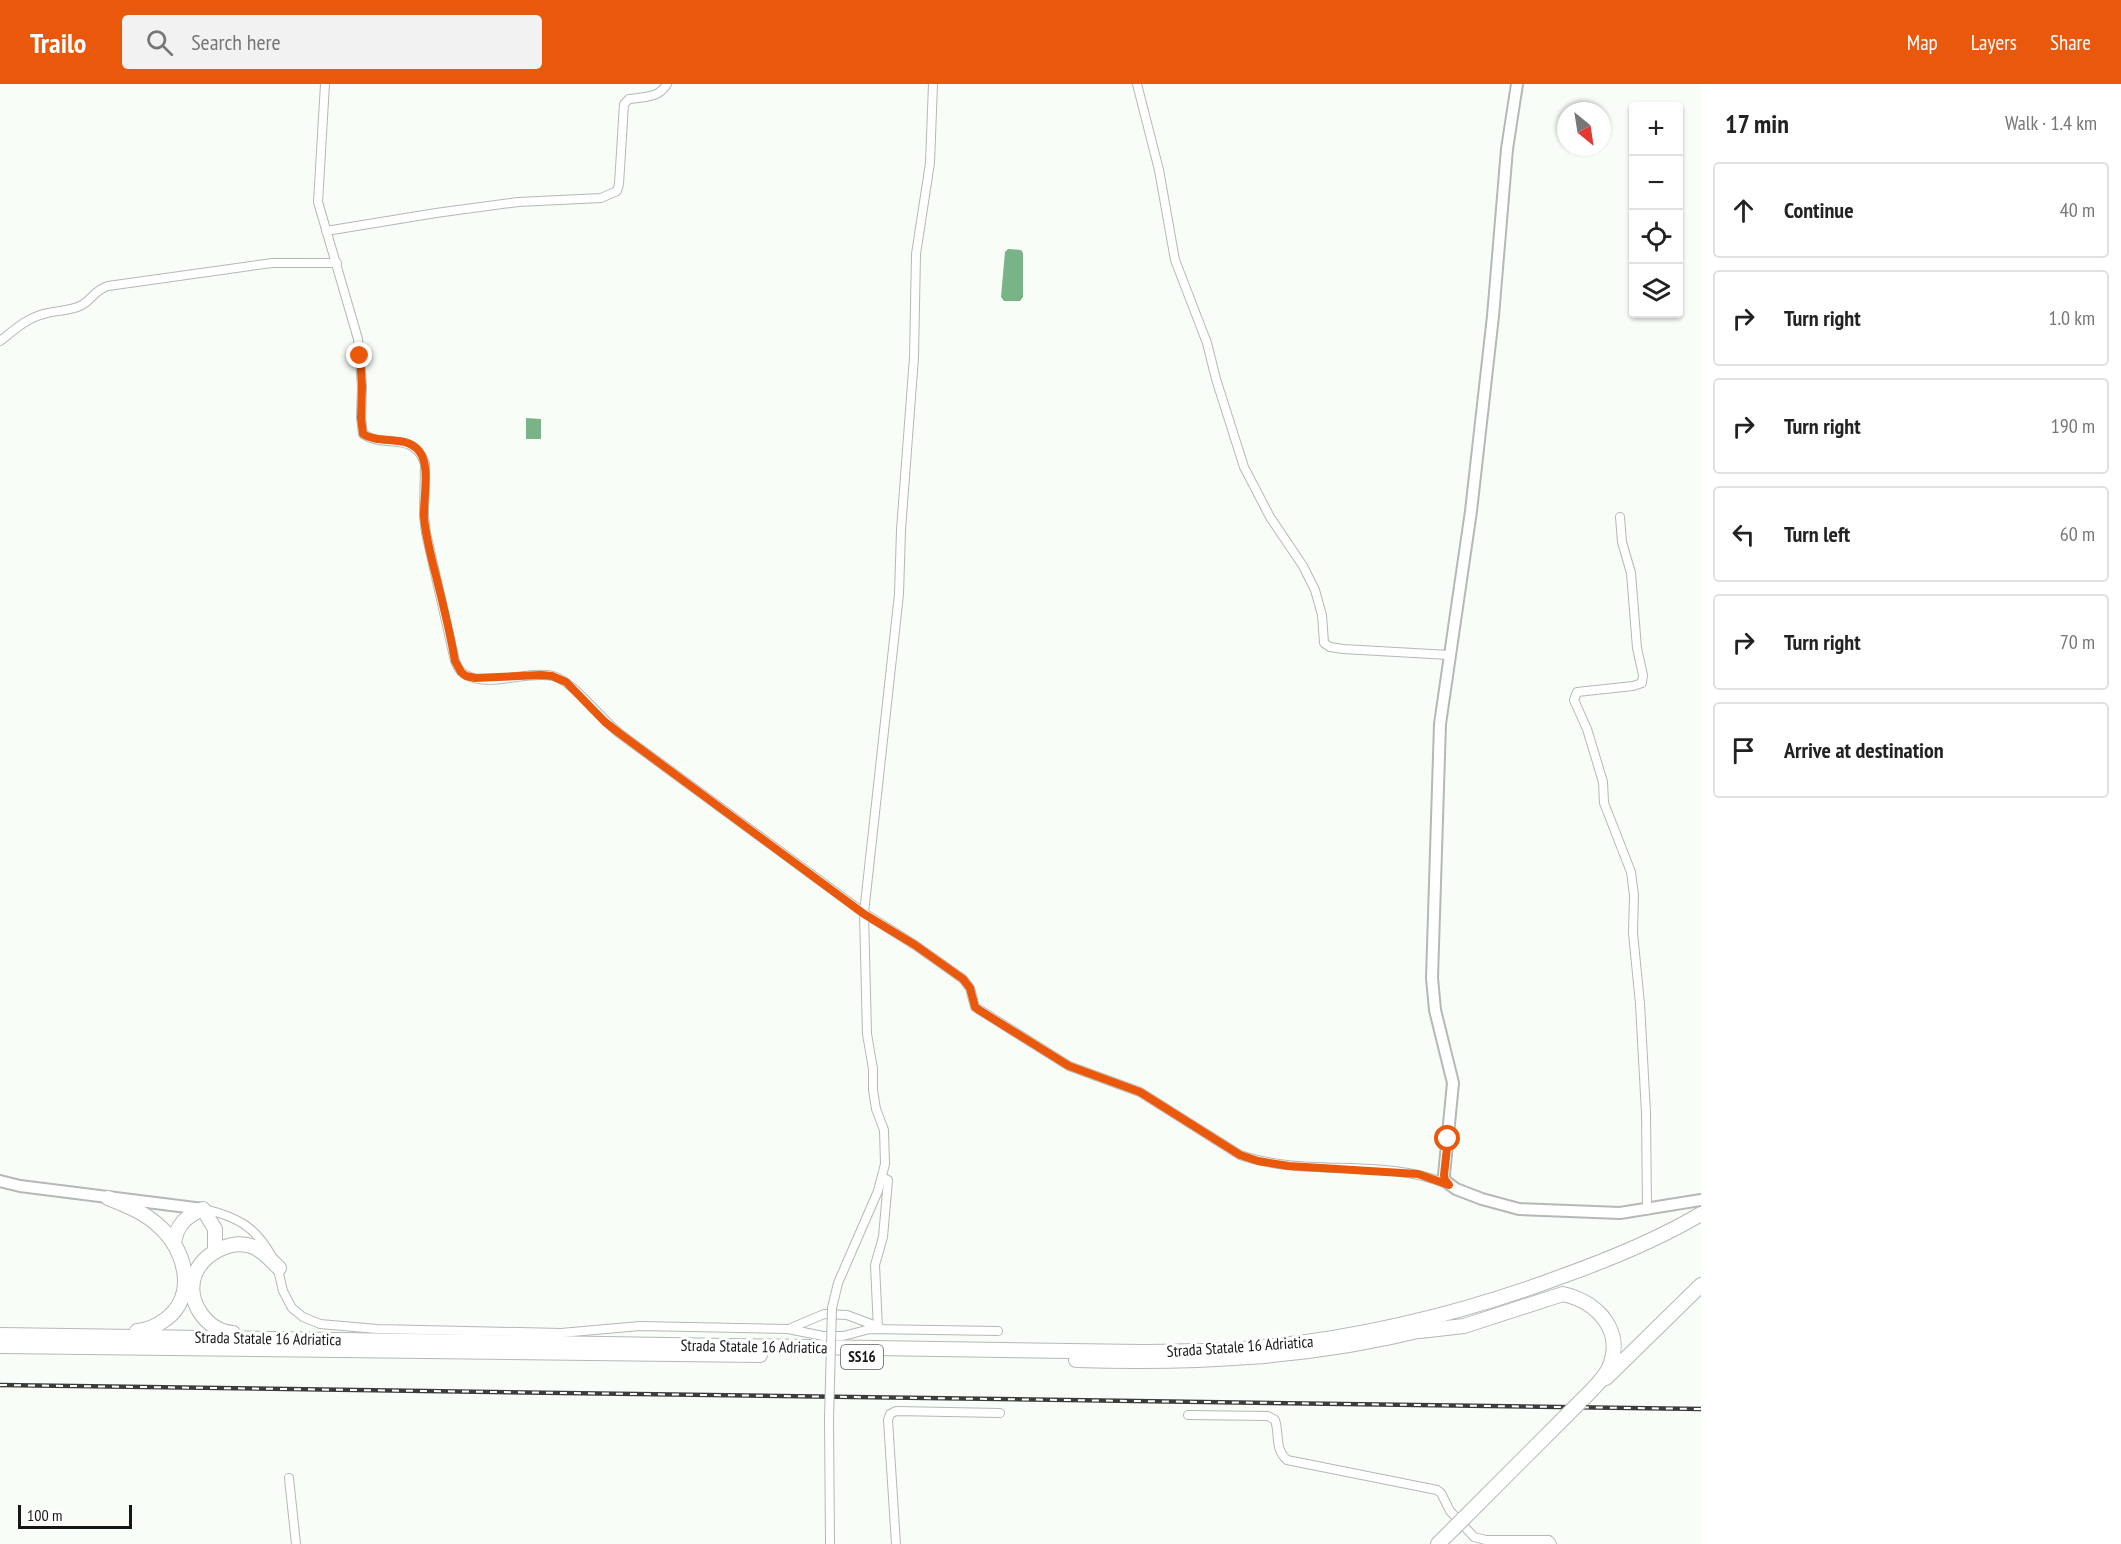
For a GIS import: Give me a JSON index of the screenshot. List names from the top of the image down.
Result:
{
  "streets": {
    "highway": ["Strada Statale 16 Adriatica", "SS16"]
  },
  "scale_bar": "100 m",
  "north": "bottom right",
  "page": {
    "header": "Trailo",
    "search": "Search here",
    "nav": ["Map", "Layers", "Share"],
    "heading": ["17 min", "Walk · 1.4 km"],
    "map_buttons": ["+", "−"],
    "list": [
      ["Continue", "40 m"],
      ["Turn right", "1.0 km"],
      ["Turn right", "190 m"],
      ["Turn left", "60 m"],
      ["Turn right", "70 m"],
      "Arrive at destination"
    ],
    "scale": "100 m"
  }
}
